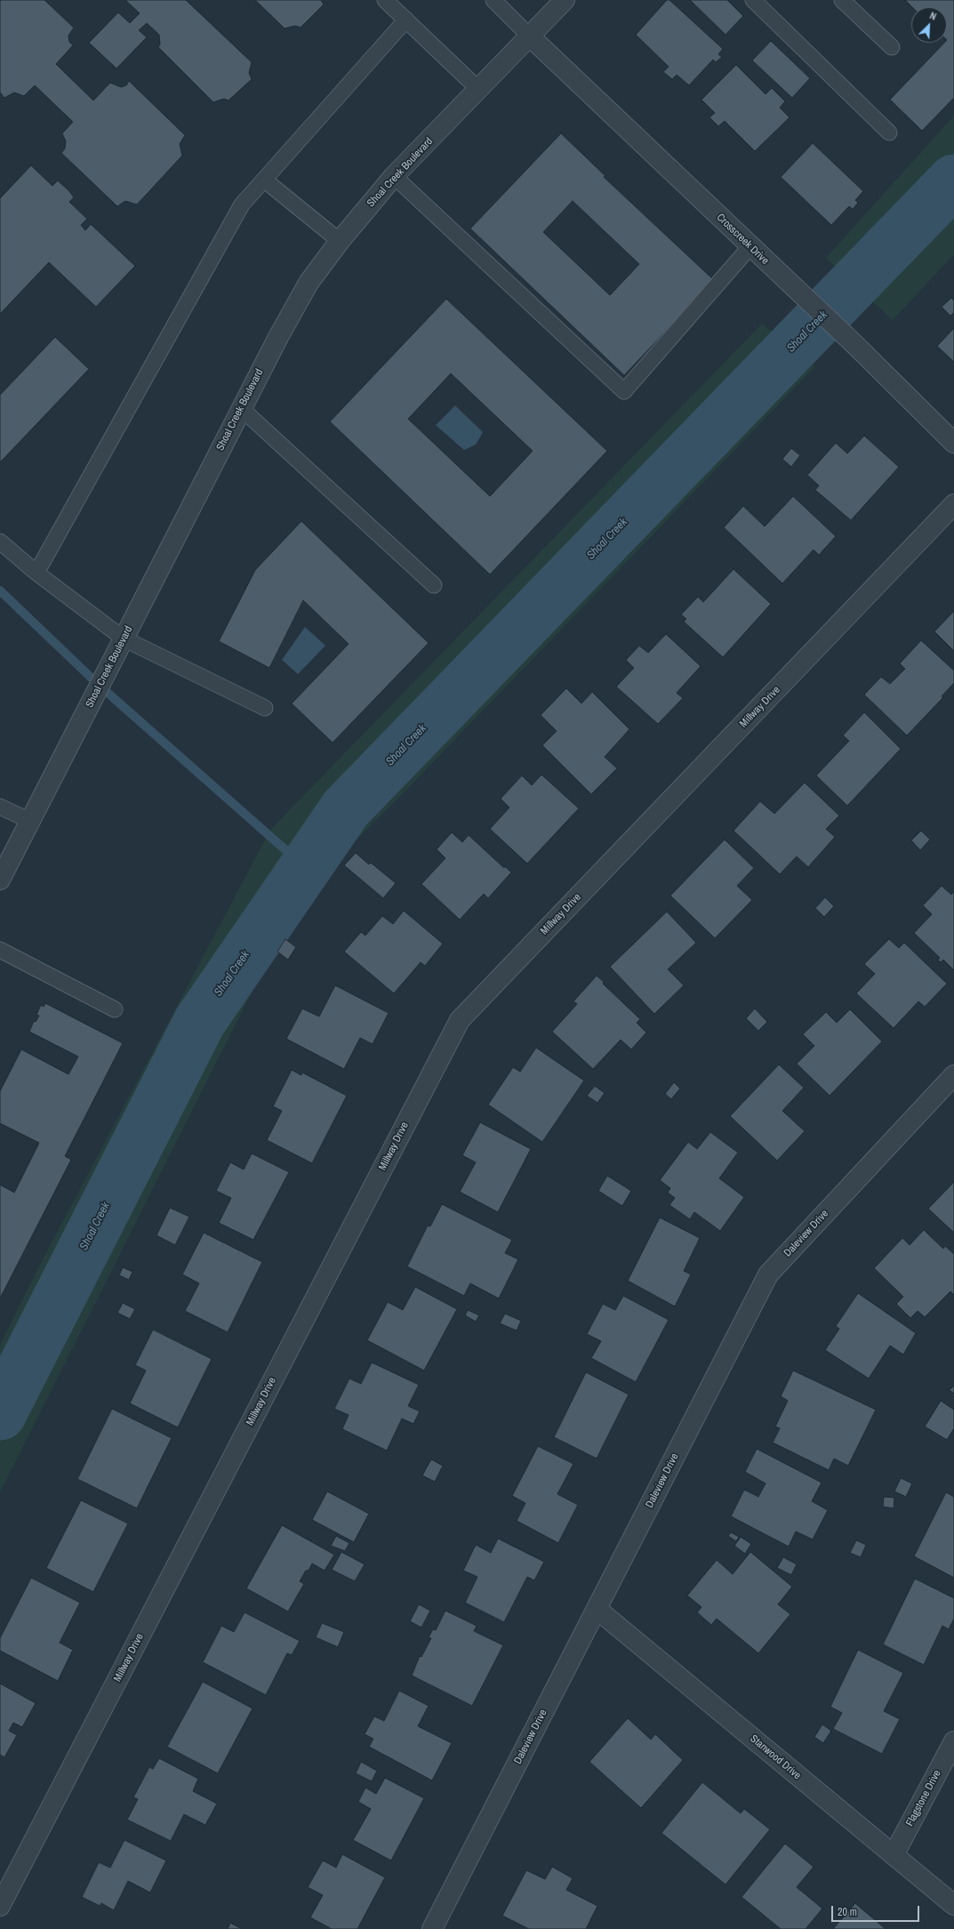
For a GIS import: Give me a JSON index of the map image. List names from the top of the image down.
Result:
{
  "streets": {
    "street": [
      "Shoal Creek Boulevard",
      "Crosscreek Drive",
      "Millway Drive",
      "Daleview Drive",
      "Stanwood Drive",
      "Flagstone Drive"
    ]
  },
  "crossings": [
    ["Shoal Creek Boulevard", "Crosscreek Drive"],
    ["Daleview Drive", "Stanwood Drive"],
    ["Stanwood Drive", "Flagstone Drive"]
  ],
  "water": ["Shoal Creek"],
  "scale_bar": "20 m",
  "north": "top right"
}
